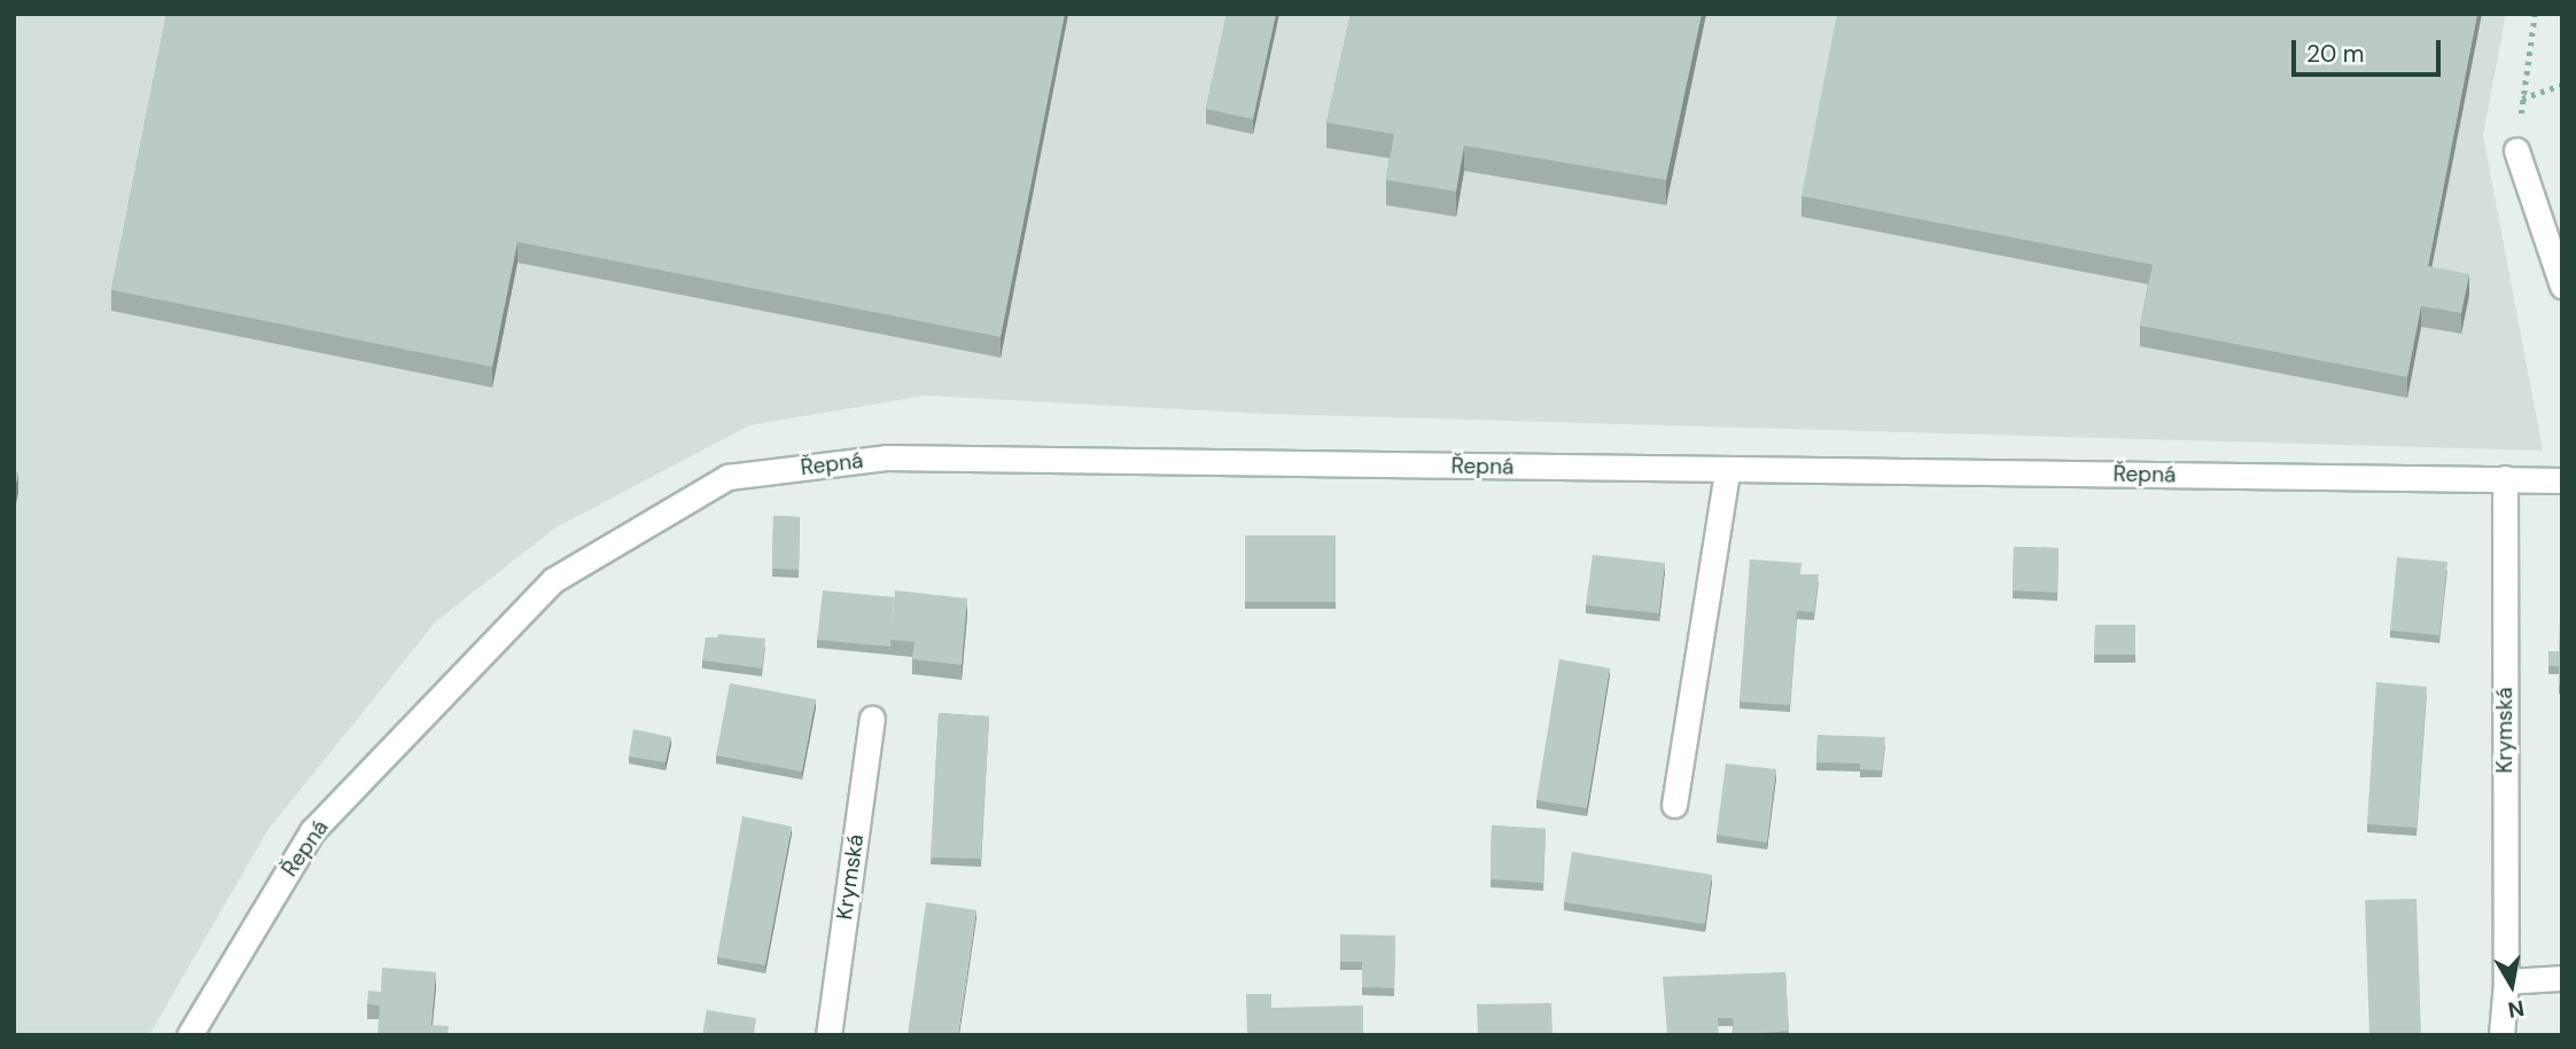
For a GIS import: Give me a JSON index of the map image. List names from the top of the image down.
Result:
{
  "streets": {
    "street": ["Řepná", "Krymská"]
  },
  "crossings": [
    ["Řepná", "Krymská"]
  ],
  "scale_bar": "20 m",
  "north": "bottom"
}
